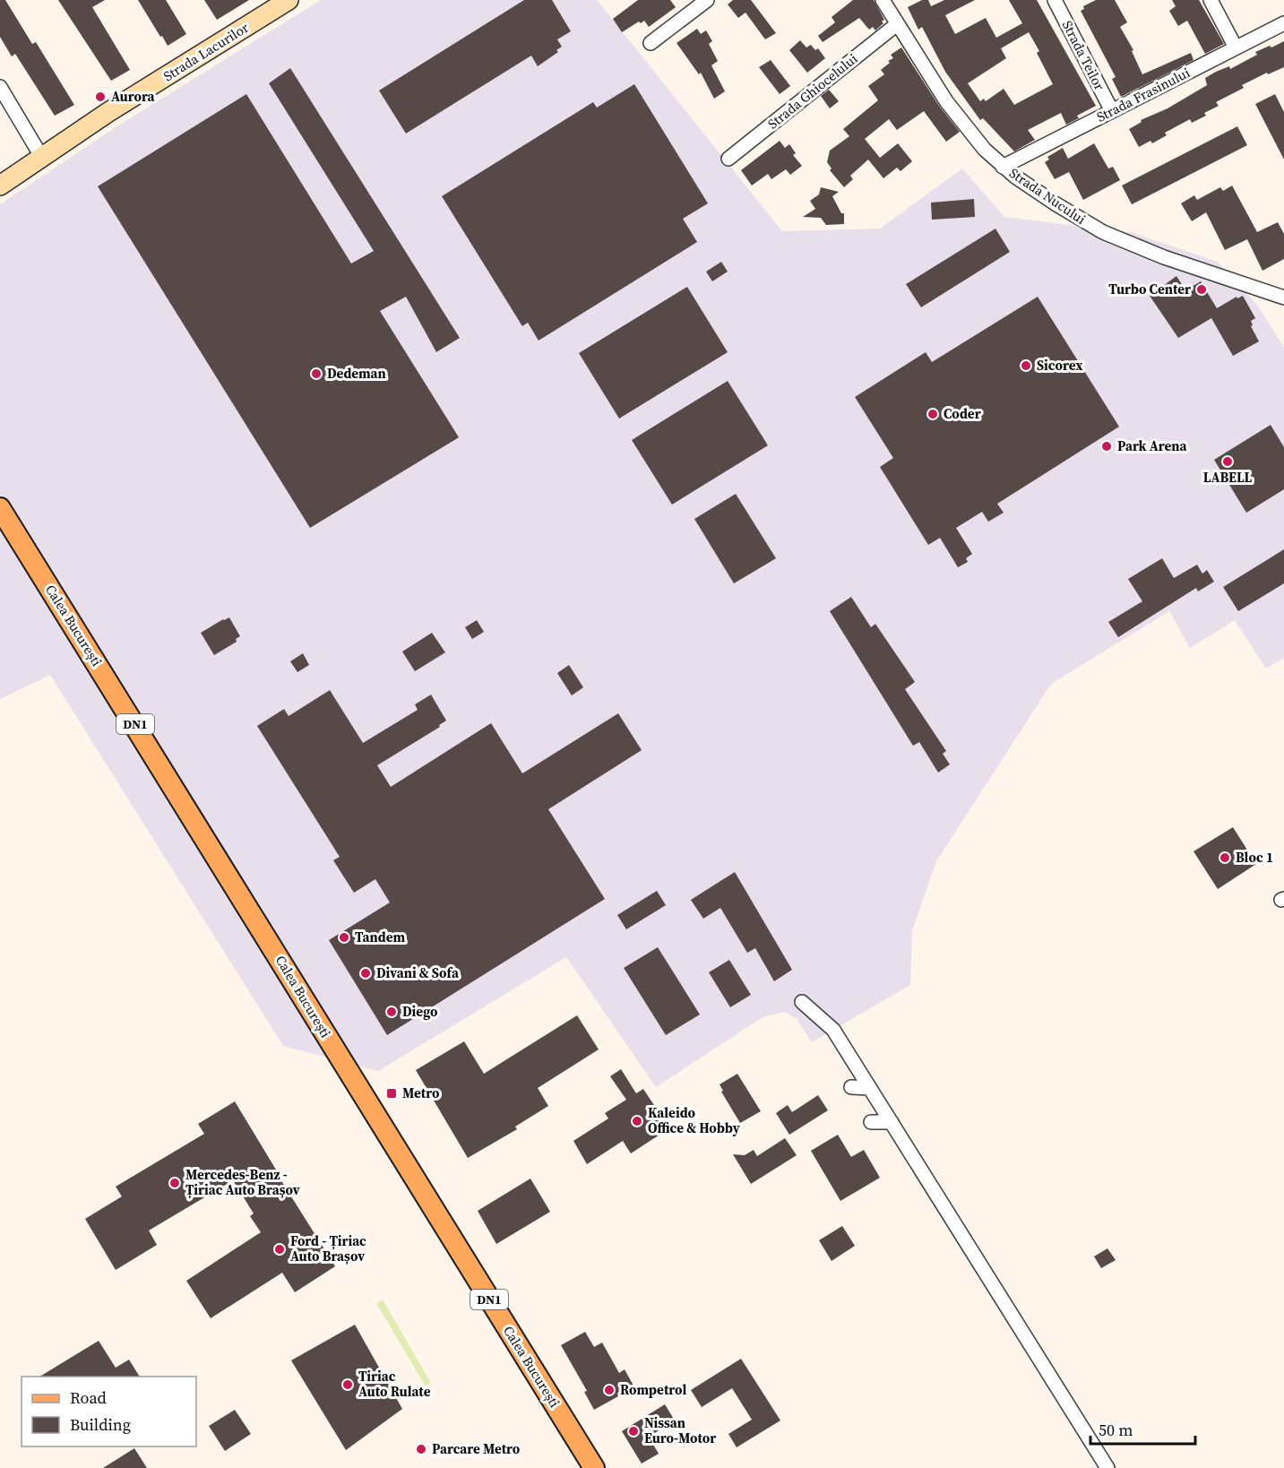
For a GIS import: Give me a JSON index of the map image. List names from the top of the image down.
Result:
{
  "streets": {
    "main road": ["Calea București", "DN1"],
    "street": [
      "Strada Lacurilor",
      "Strada Teilor",
      "Strada Ghiocelului",
      "Strada Frasinului",
      "Strada Nucului"
    ]
  },
  "crossings": [
    ["Strada Teilor", "Strada Frasinului"],
    ["Strada Ghiocelului", "Strada Nucului"],
    ["Strada Frasinului", "Strada Nucului"]
  ],
  "places": {
    "other": [
      "Aurora",
      "Turbo Center",
      "Sicorex",
      "Dedeman",
      "Coder",
      "Park Arena",
      "LABELL",
      "Bloc 1",
      "Tandem",
      "Divani & Sofa",
      "Diego",
      "Kaleido Office & Hobby",
      "Mercedes-Benz - Țiriac Auto Brașov",
      "Ford - Țiriac Auto Brașov",
      "Tiriac Auto Rulate",
      "Rompetrol",
      "Nissan Euro-Motor",
      "Parcare Metro"
    ],
    "transit": ["Metro"]
  },
  "legend": ["Road", "Building"],
  "scale_bar": "50 m"
}
